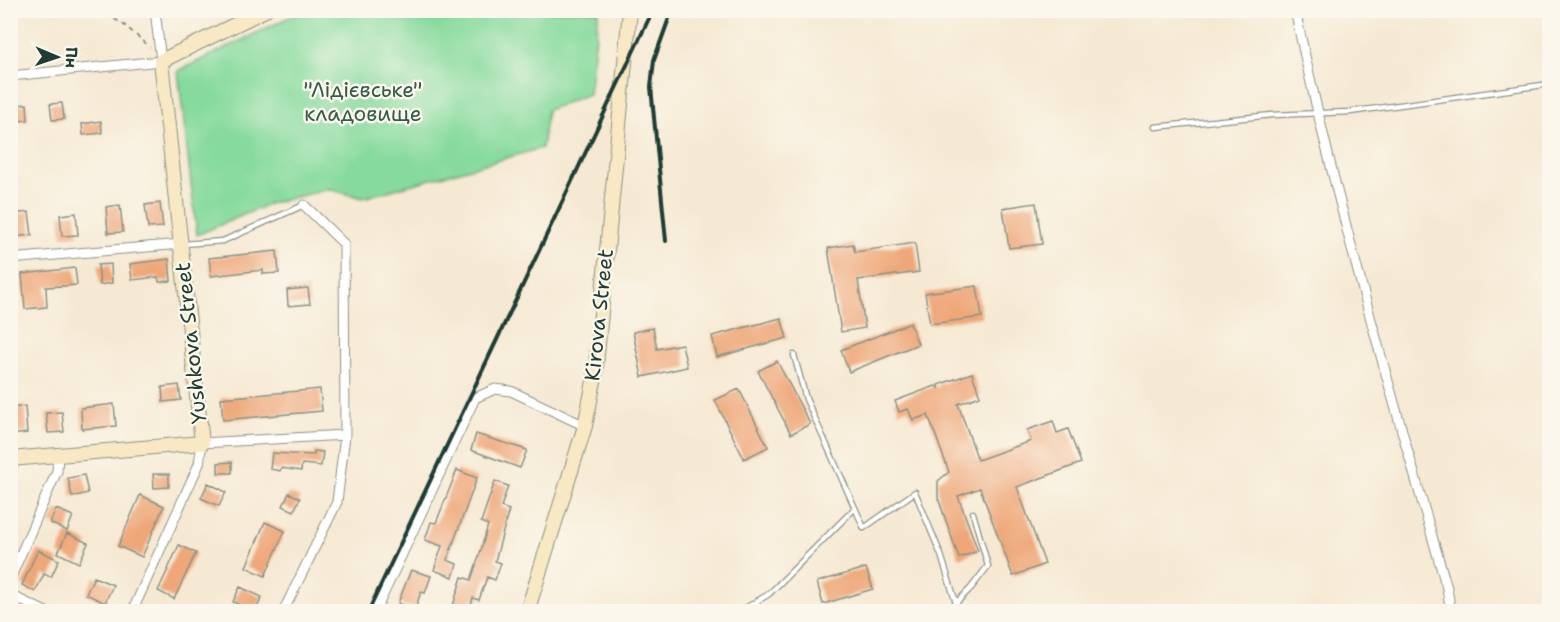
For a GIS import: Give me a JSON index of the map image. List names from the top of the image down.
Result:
{
  "streets": {
    "main road": ["Kirova Street", "Yushkova Street"]
  },
  "parks": ["\"Лідієвське\" кладовище"],
  "north": "right"
}
